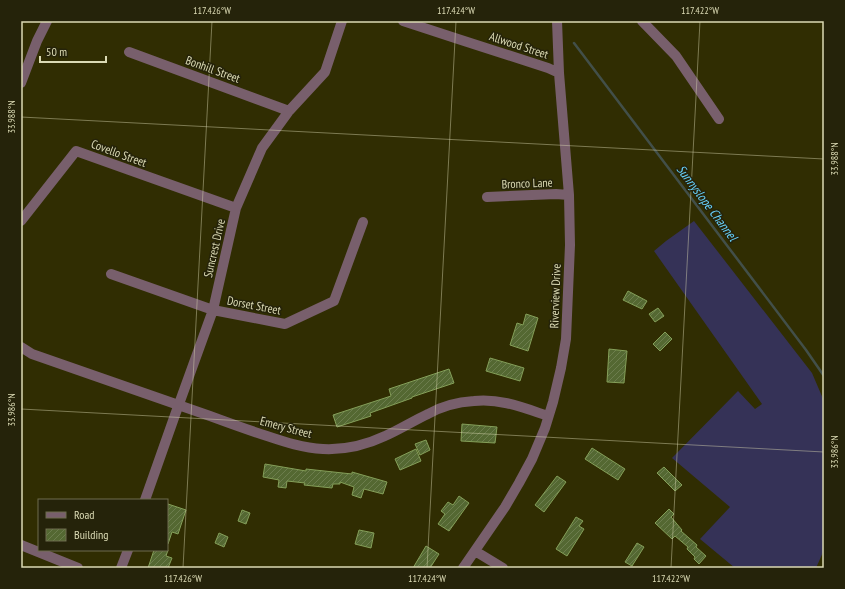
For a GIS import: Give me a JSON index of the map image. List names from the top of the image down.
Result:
{
  "streets": {
    "street": [
      "Allwood Street",
      "Bonhill Street",
      "Covello Street",
      "Bronco Lane",
      "Suncrest Drive",
      "Riverview Drive",
      "Dorset Street",
      "Emery Street"
    ]
  },
  "crossings": [
    ["Allwood Street", "Riverview Drive"],
    ["Bonhill Street", "Suncrest Drive"],
    ["Covello Street", "Suncrest Drive"],
    ["Bronco Lane", "Riverview Drive"],
    ["Suncrest Drive", "Dorset Street"],
    ["Suncrest Drive", "Emery Street"],
    ["Riverview Drive", "Emery Street"]
  ],
  "water": ["Sunnyslope Channel"],
  "legend": ["Road", "Building"],
  "scale_bar": "50 m",
  "coordinates": [
    "117.426°W",
    "117.424°W",
    "117.422°W",
    "33.988°N",
    "33.986°N"
  ]
}
